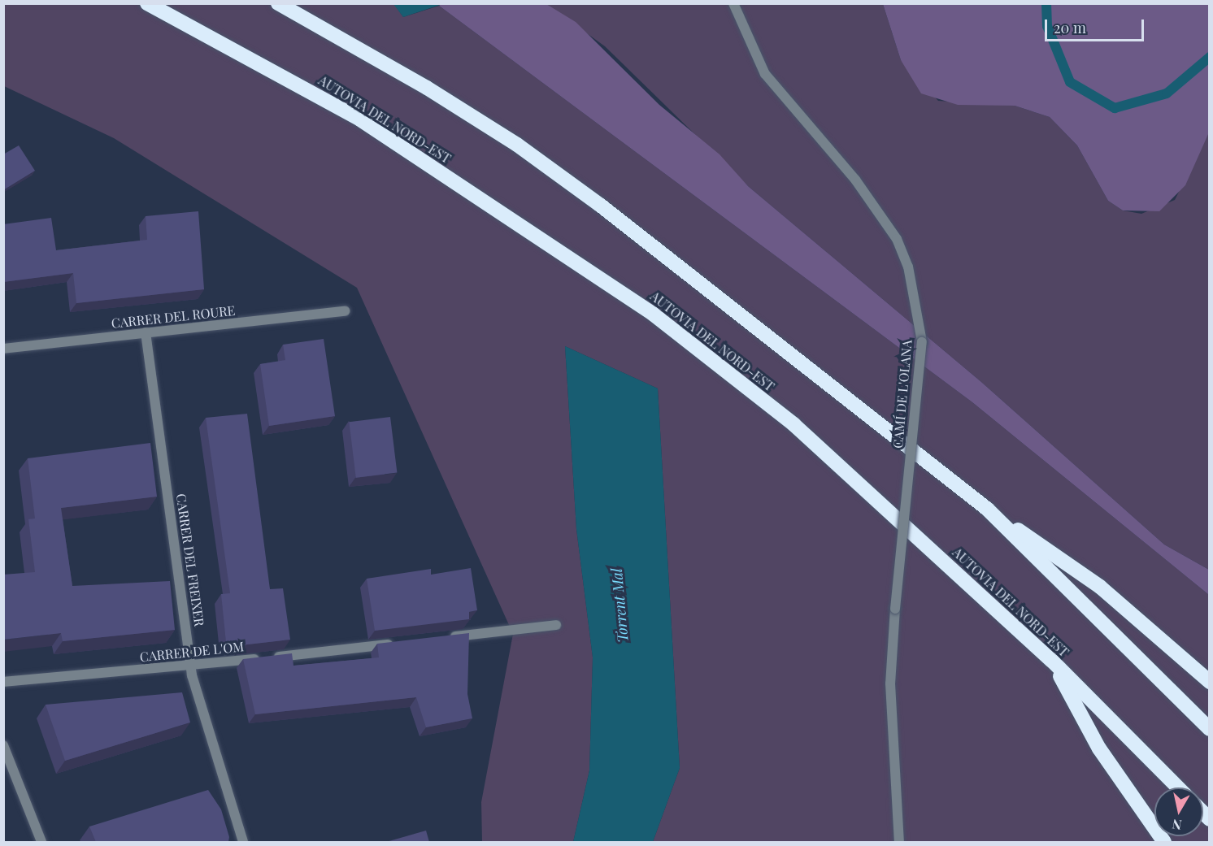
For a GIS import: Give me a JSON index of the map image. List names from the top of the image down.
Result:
{
  "streets": {
    "highway": ["AUTOVIA DEL NORD-EST"],
    "street": [
      "CARRER DEL ROURE",
      "CAMÍ DE L'OLANA",
      "CARRER DEL FREIXER",
      "CARRER DE L'OM"
    ]
  },
  "crossings": [
    ["CARRER DEL ROURE", "CARRER DEL FREIXER"],
    ["CARRER DEL FREIXER", "CARRER DE L'OM"]
  ],
  "water": ["Torrent Mal"],
  "scale_bar": "20 m",
  "north": "bottom"
}
